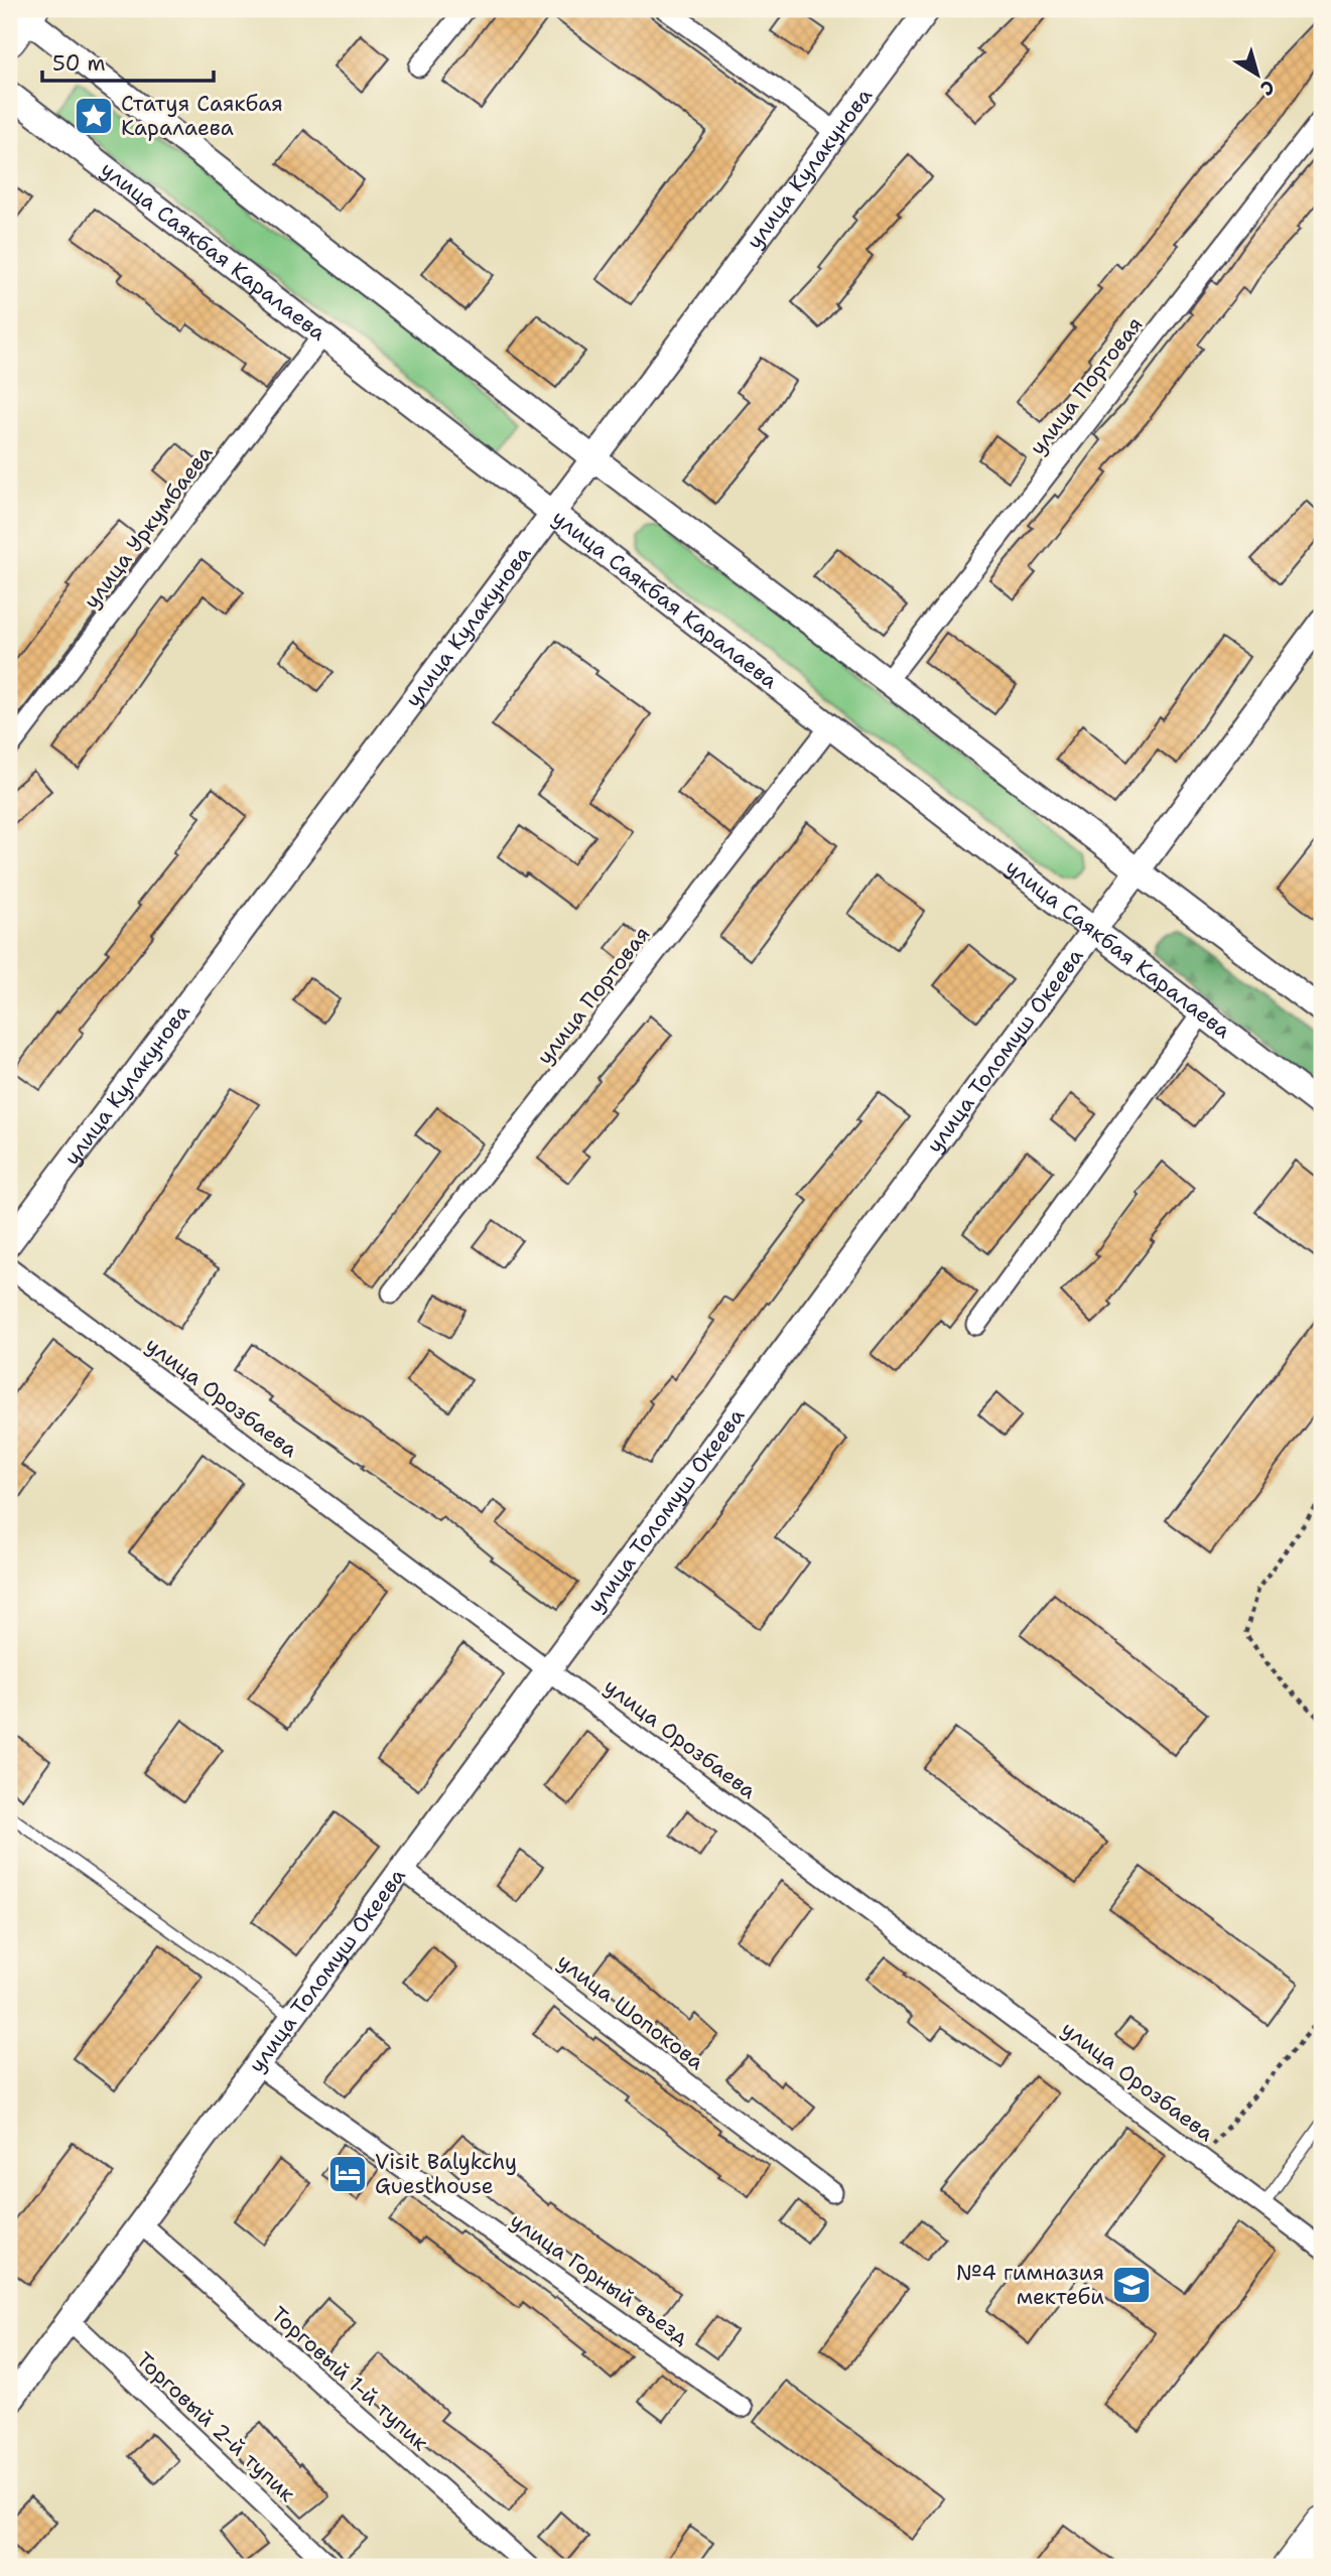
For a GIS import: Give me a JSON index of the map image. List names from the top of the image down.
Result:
{
  "streets": {
    "street": [
      "улица Кулакунова",
      "улица Саякбая Каралаева",
      "улица Портовая",
      "улица Уркумбаева",
      "улица Толомуш Океева",
      "улица Орозбаева",
      "улица Шопокова",
      "улица Горный въезд",
      "Торговый 1-й тупик",
      "Торговый 2-й тупик"
    ]
  },
  "crossings": [
    ["улица Кулакунова", "улица Саякбая Каралаева"],
    ["улица Саякбая Каралаева", "улица Портовая"],
    ["улица Саякбая Каралаева", "улица Уркумбаева"],
    ["улица Саякбая Каралаева", "улица Толомуш Океева"],
    ["улица Толомуш Океева", "улица Орозбаева"],
    ["улица Толомуш Океева", "улица Шопокова"],
    ["улица Толомуш Океева", "улица Горный въезд"],
    ["улица Толомуш Океева", "Торговый 1-й тупик"],
    ["улица Толомуш Океева", "Торговый 2-й тупик"]
  ],
  "places": {
    "place": ["Статуя Саякбая Каралаева"],
    "hotel": ["Visit Balykchy Guesthouse"],
    "school or university": ["№4 гимназия мектеби"]
  },
  "scale_bar": "50 m",
  "north": "bottom right"
}
